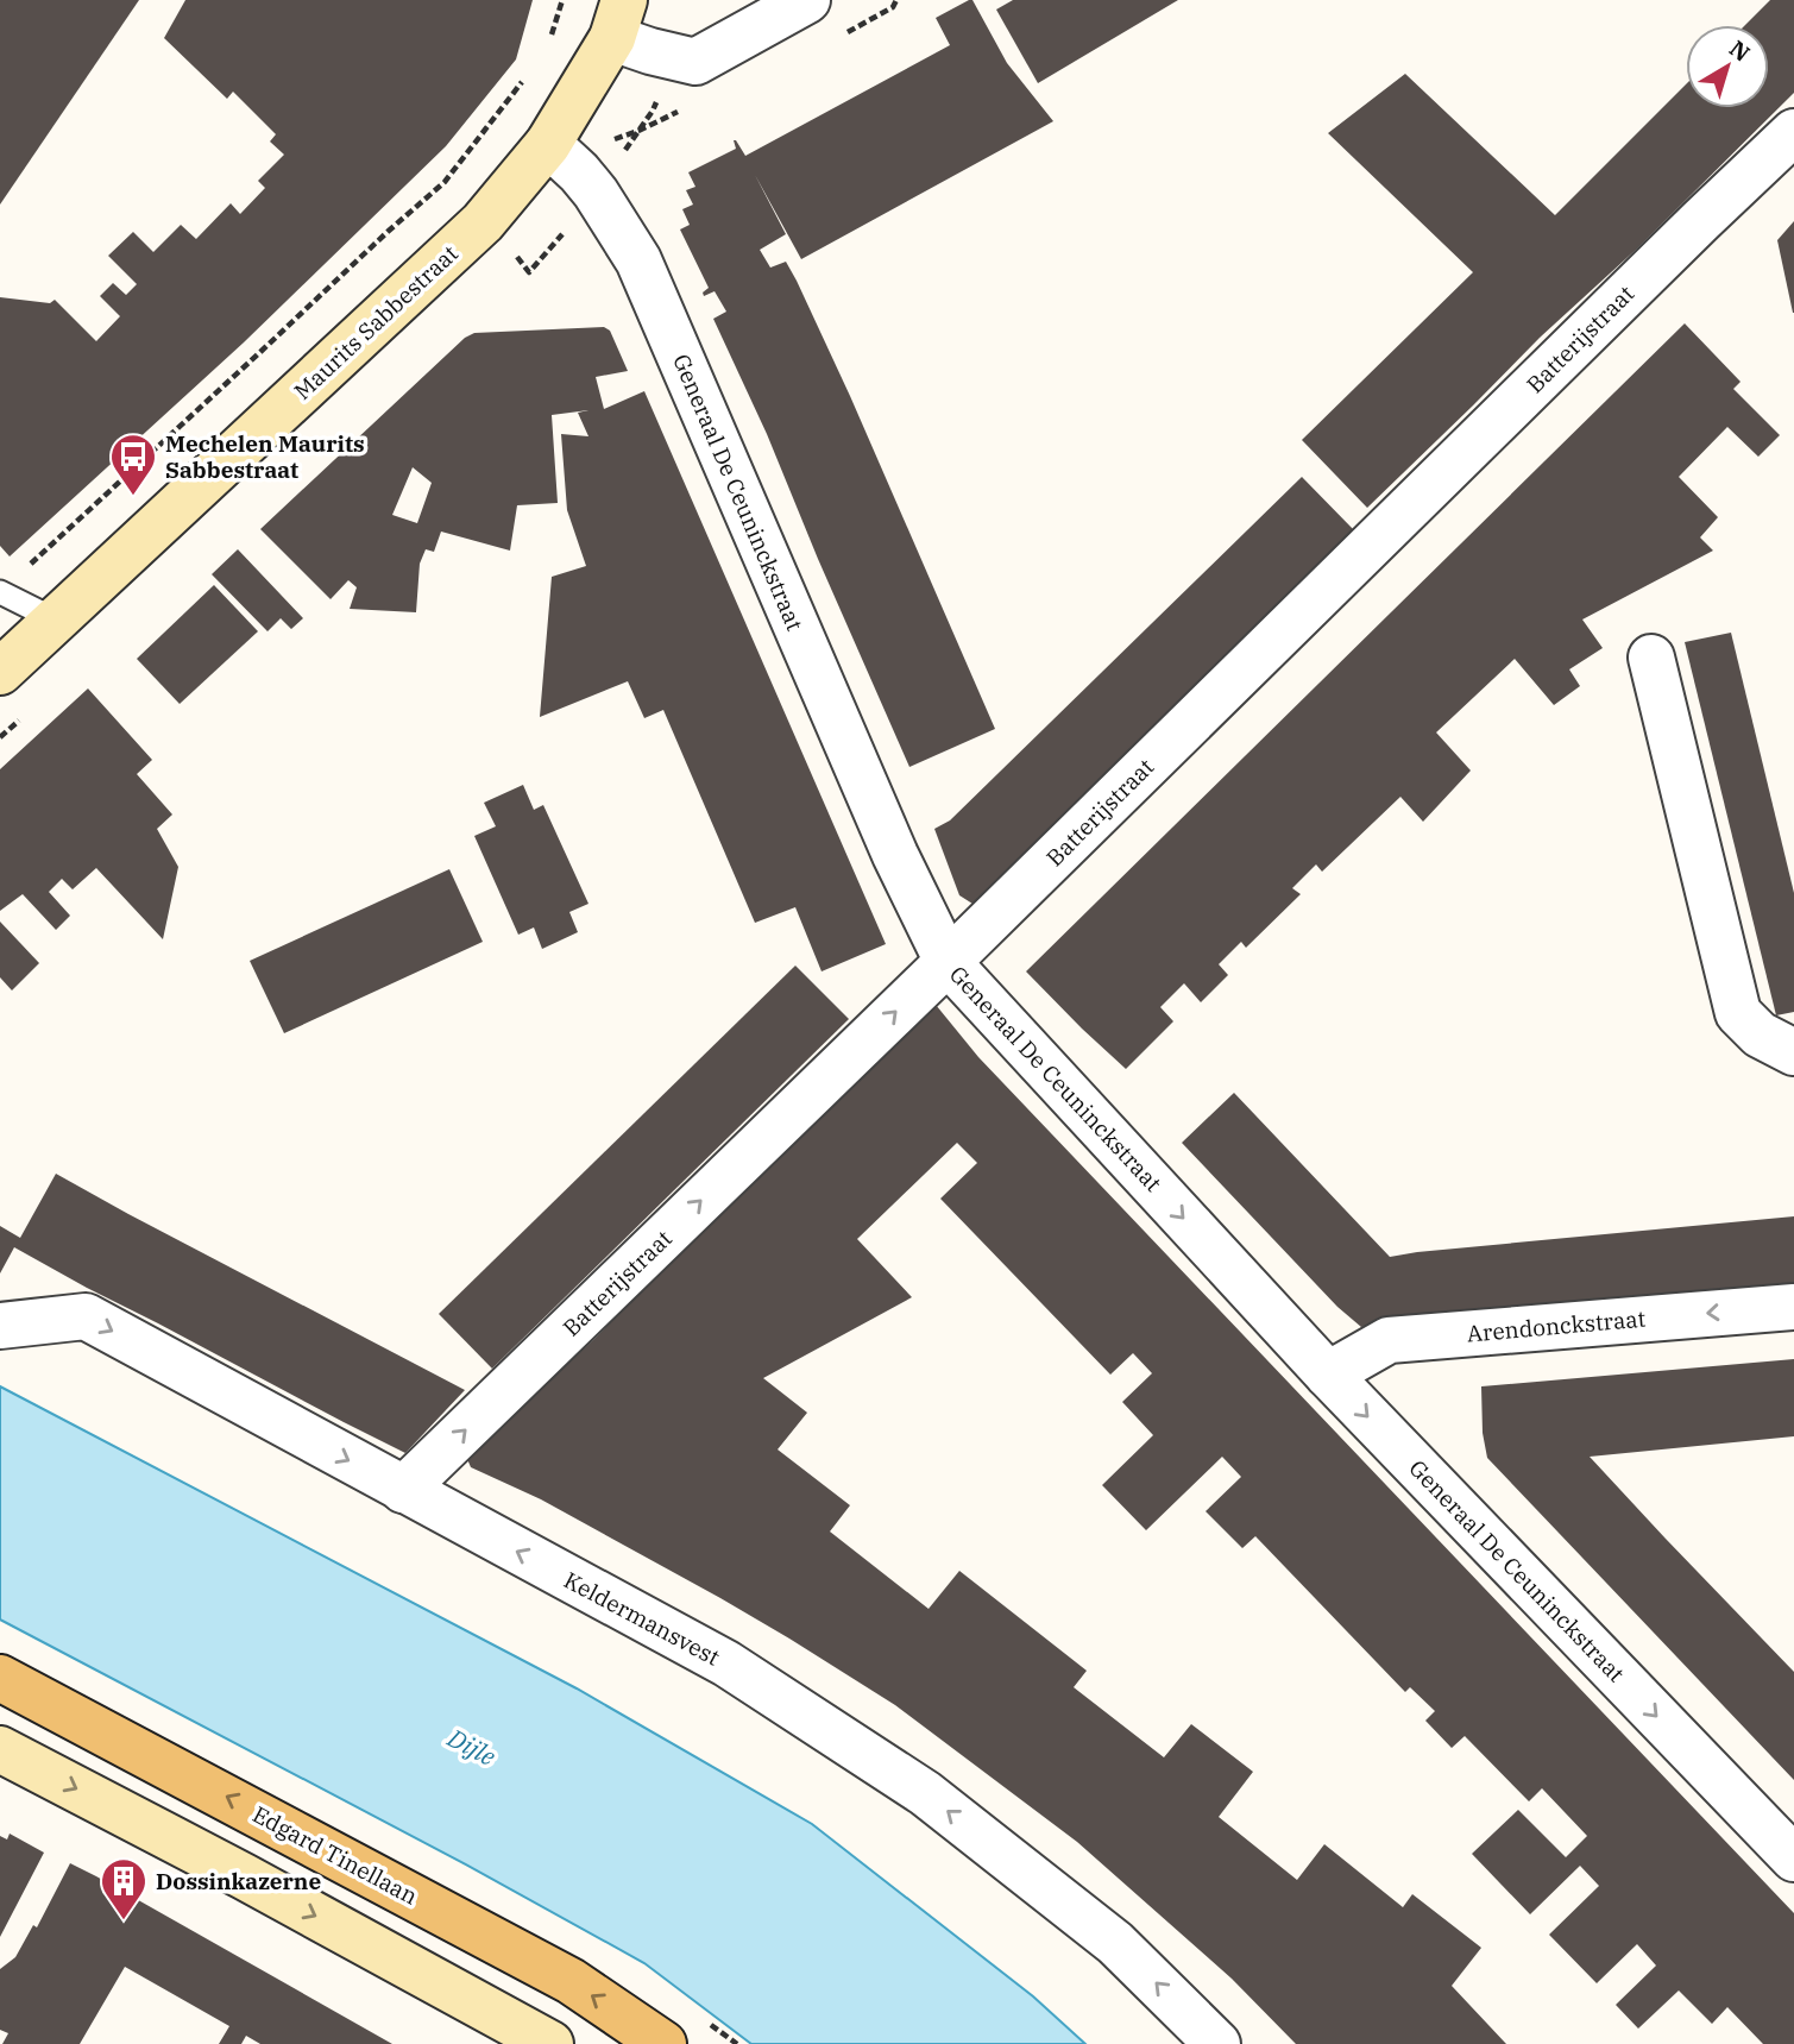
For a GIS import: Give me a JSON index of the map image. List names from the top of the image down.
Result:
{
  "streets": {
    "main road": ["Edgard Tinellaan"],
    "street": [
      "Maurits Sabbestraat",
      "Batterijstraat",
      "Generaal De Ceuninckstraat",
      "Arendonckstraat",
      "Keldermansvest"
    ]
  },
  "crossings": [
    ["Maurits Sabbestraat", "Generaal De Ceuninckstraat"],
    ["Batterijstraat", "Generaal De Ceuninckstraat"],
    ["Batterijstraat", "Keldermansvest"],
    ["Generaal De Ceuninckstraat", "Arendonckstraat"]
  ],
  "one_way": [
    "Batterijstraat",
    "Generaal De Ceuninckstraat",
    "Arendonckstraat",
    "Edgard Tinellaan"
  ],
  "water": ["Dijle"],
  "places": {
    "bus stop": ["Mechelen Maurits Sabbestraat"],
    "building": ["Dossinkazerne"]
  },
  "north": "top right"
}
